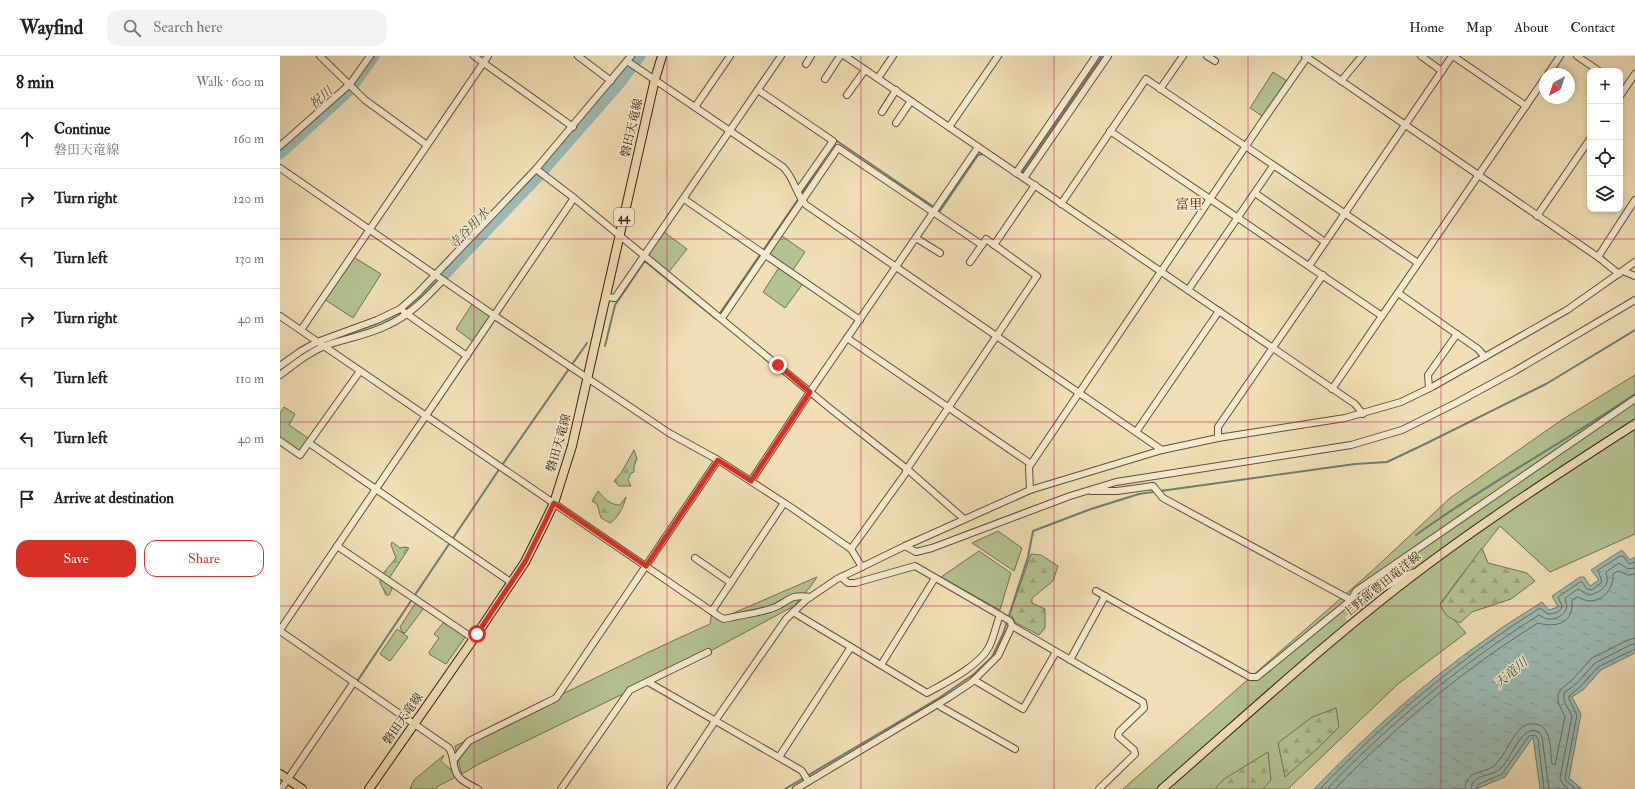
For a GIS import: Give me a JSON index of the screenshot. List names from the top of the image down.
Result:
{
  "streets": {
    "main road": ["磐田天竜線", "44", "上野部豊田竜洋線"]
  },
  "districts": ["富里"],
  "water": ["祝川", "寺谷用水", "天竜川"],
  "north": "bottom left",
  "page": {
    "header": "Wayfind",
    "search": "Search here",
    "nav": [
      "Home",
      "Map",
      "About",
      "Contact"
    ],
    "heading": ["8 min", "Walk · 600 m"],
    "map_buttons": ["+", "−"],
    "list": [
      ["Continue", "磐田天竜線", "160 m"],
      ["Turn right", "120 m"],
      ["Turn left", "130 m"],
      ["Turn right", "40 m"],
      ["Turn left", "110 m"],
      ["Turn left", "40 m"],
      "Arrive at destination"
    ],
    "buttons": ["Save", "Share"]
  }
}
